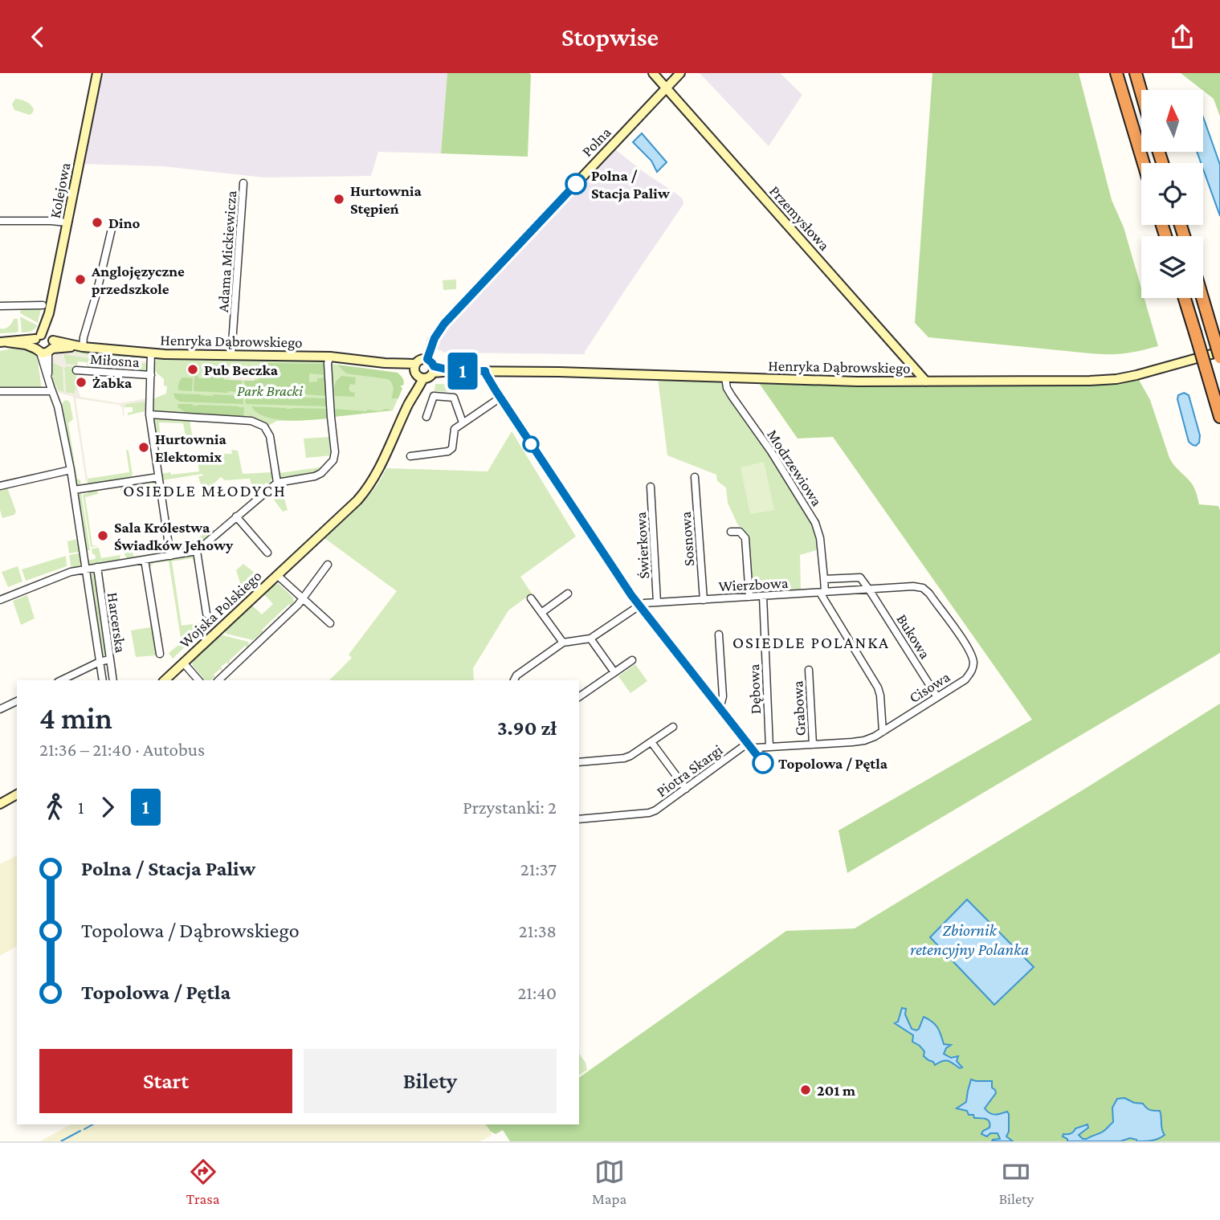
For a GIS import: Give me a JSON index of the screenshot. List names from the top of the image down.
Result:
{
  "streets": {
    "street": [
      "Polna",
      "Kolejowa",
      "Przemysłowa",
      "Adama Mickiewicza",
      "Henryka Dąbrowskiego",
      "Miłosna",
      "Modrzewiowa",
      "Sosnowa",
      "Świerkowa",
      "Wierzbowa",
      "Wojska Polskiego",
      "Harcerska",
      "Bukowa",
      "Cisowa",
      "Dębowa",
      "Grabowa",
      "Piotra Skargi"
    ]
  },
  "crossings": [
    ["Polna", "Przemysłowa"],
    ["Polna", "Henryka Dąbrowskiego"],
    ["Kolejowa", "Henryka Dąbrowskiego"],
    ["Przemysłowa", "Henryka Dąbrowskiego"],
    ["Adama Mickiewicza", "Henryka Dąbrowskiego"],
    ["Henryka Dąbrowskiego", "Modrzewiowa"],
    ["Henryka Dąbrowskiego", "Wojska Polskiego"],
    ["Modrzewiowa", "Wierzbowa"],
    ["Sosnowa", "Wierzbowa"],
    ["Świerkowa", "Wierzbowa"],
    ["Wierzbowa", "Bukowa"],
    ["Wierzbowa", "Cisowa"],
    ["Wierzbowa", "Dębowa"],
    ["Bukowa", "Cisowa"],
    ["Cisowa", "Dębowa"],
    ["Cisowa", "Grabowa"],
    ["Cisowa", "Piotra Skargi"]
  ],
  "districts": ["OSIEDLE MŁODYCH", "OSIEDLE POLANKA"],
  "water": ["Zbiornik retencyjny Polanka"],
  "parks": ["Park Bracki"],
  "places": [
    "Polna / Stacja Paliw",
    "Hurtownia Stępień",
    "Dino",
    "Anglojęzyczne przedszkole",
    "Pub Beczka",
    "Żabka",
    "Hurtownia Elektomix",
    "Sala Królestwa Świadków Jehowy",
    "Topolowa / Pętla",
    "201 m"
  ],
  "lines": ["bus line 1"],
  "north": "top",
  "page": {
    "header": "Stopwise",
    "on_map": "1",
    "heading": ["4 min", "21:36 – 21:40 · Autobus", "3.90 zł"],
    "legs": ["1", "1", "Przystanki: 2"],
    "list": [
      {
        "name": "Polna / Stacja Paliw",
        "value": "21:37"
      },
      {
        "name": "Topolowa / Dąbrowskiego",
        "value": "21:38"
      },
      {
        "name": "Topolowa / Pętla",
        "value": "21:40"
      }
    ],
    "buttons": ["Start", "Bilety"],
    "tabs": ["Trasa", "Mapa", "Bilety"]
  }
}
